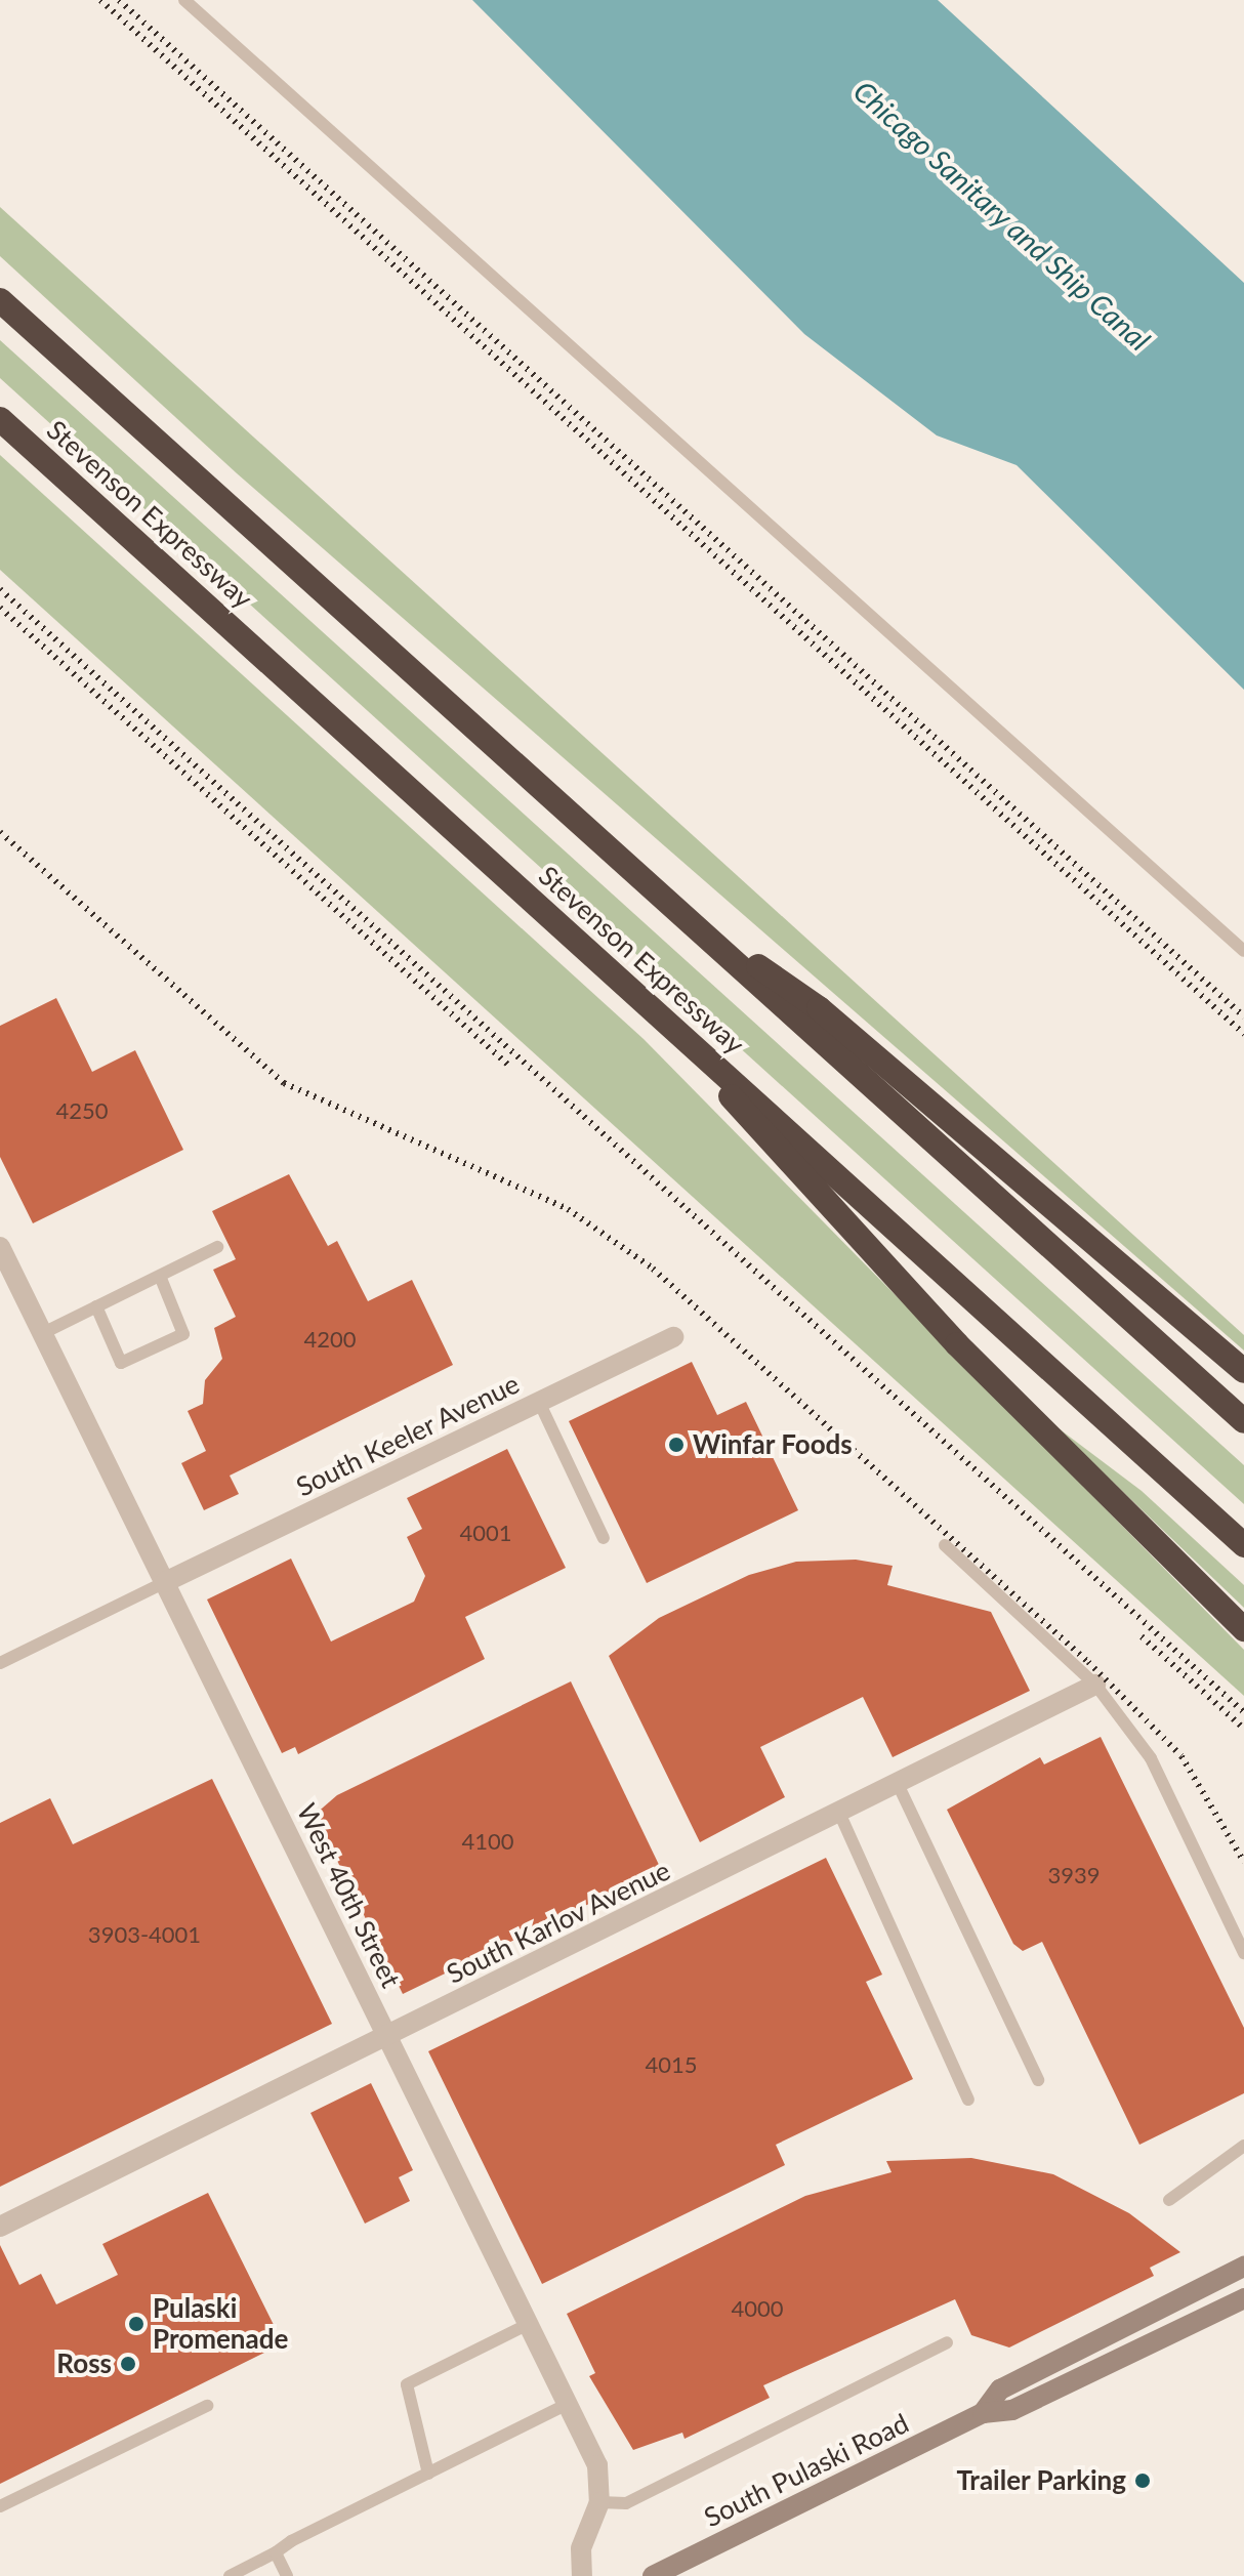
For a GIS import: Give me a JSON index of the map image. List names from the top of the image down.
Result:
{
  "streets": {
    "highway": ["Stevenson Expressway"],
    "main road": ["South Pulaski Road"],
    "street": ["South Keeler Avenue", "West 40th Street", "South Karlov Avenue"]
  },
  "crossings": [
    ["South Keeler Avenue", "West 40th Street"],
    ["West 40th Street", "South Karlov Avenue"]
  ],
  "water": ["Chicago Sanitary and Ship Canal"],
  "places": [
    "Winfar Foods",
    "Pulaski Promenade",
    "Ross",
    "Trailer Parking"
  ],
  "house_numbers": [
    "4250",
    "4200",
    "4001",
    "4100",
    "3939",
    "3903-4001",
    "4015",
    "4000"
  ]
}
